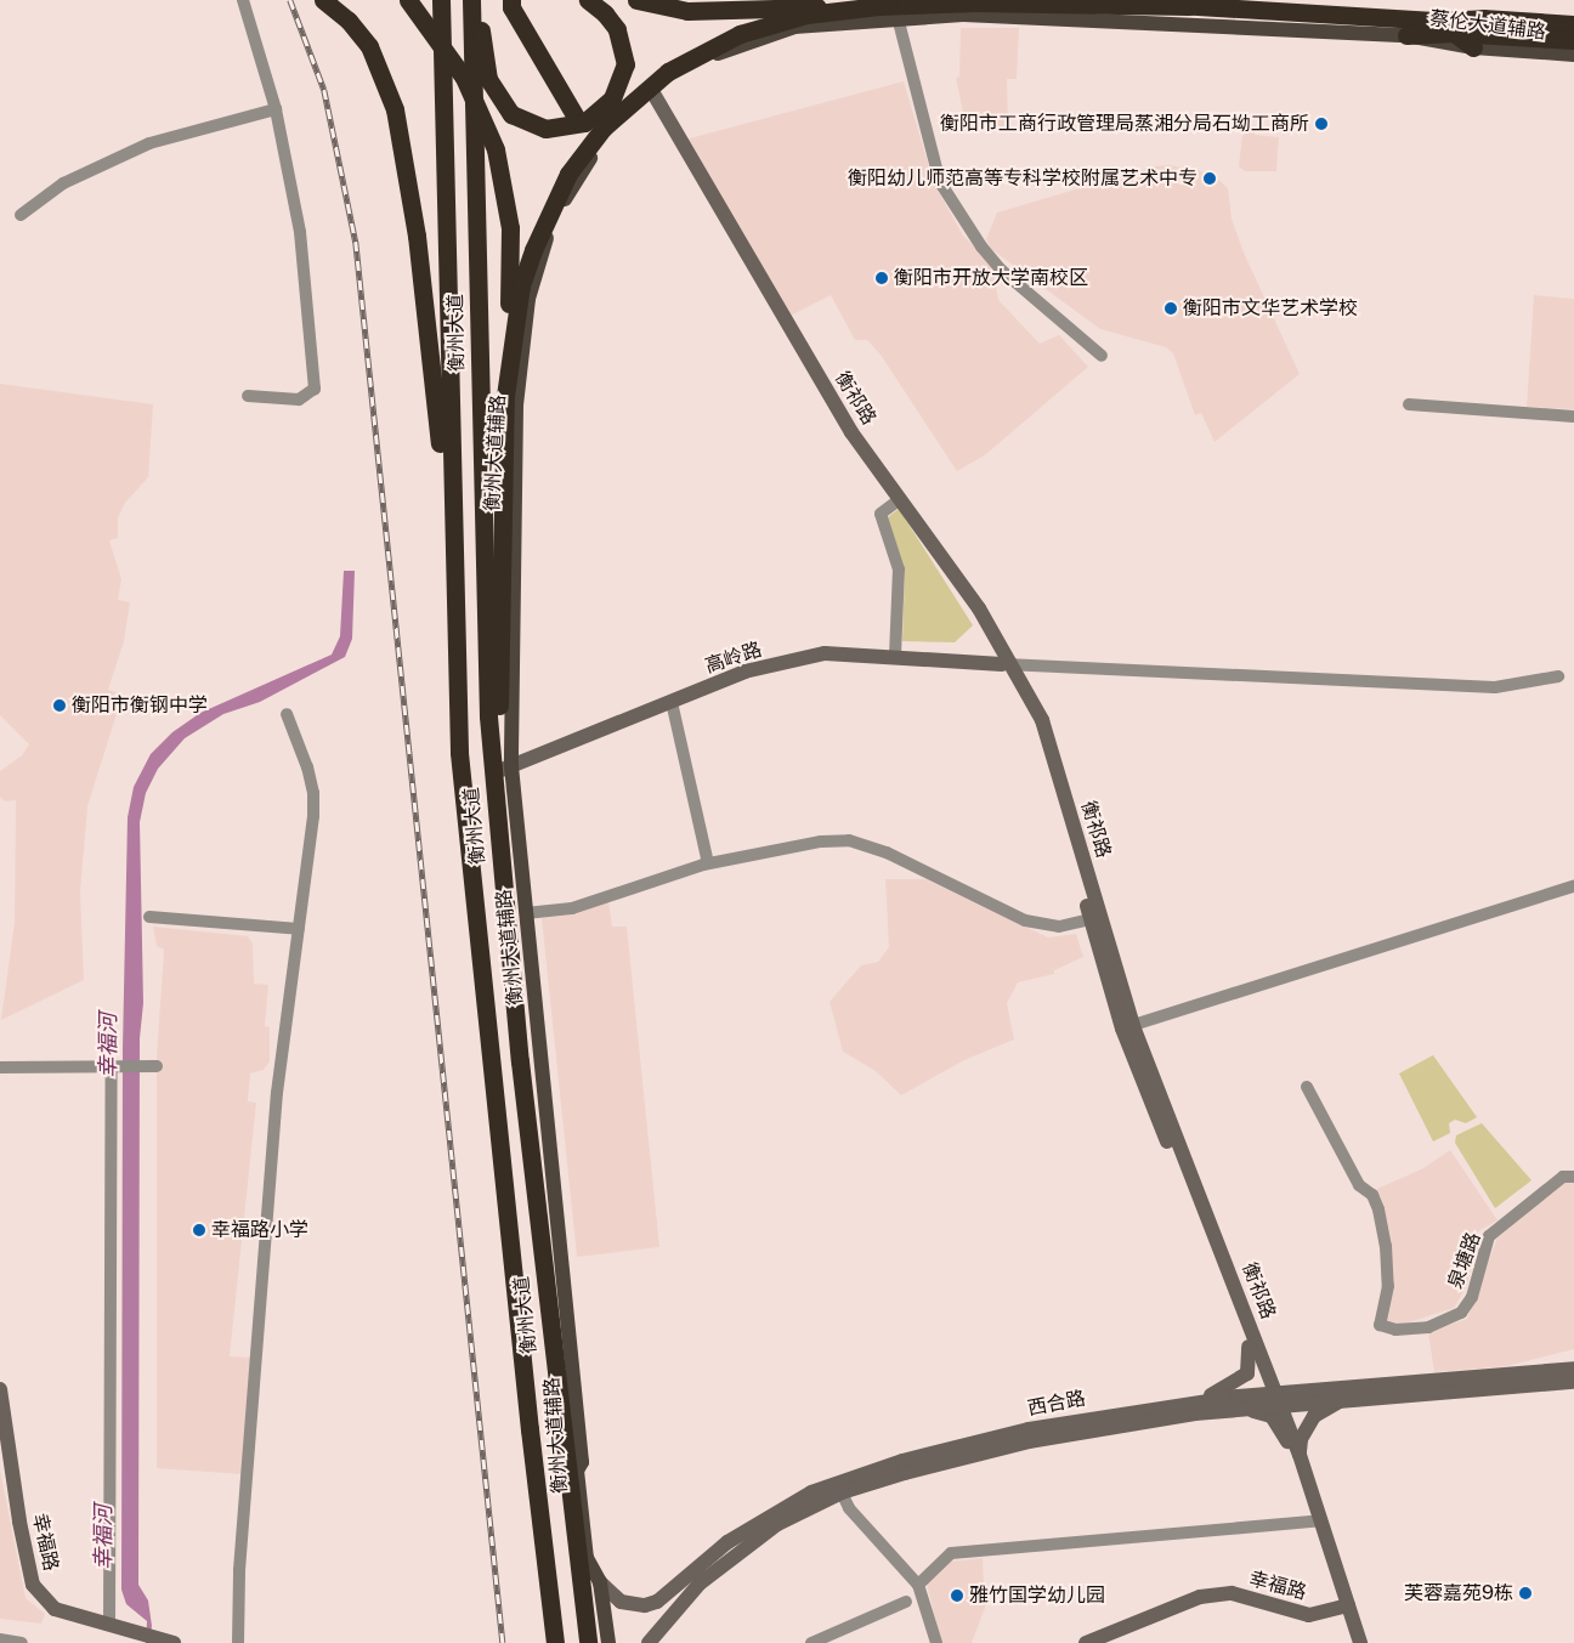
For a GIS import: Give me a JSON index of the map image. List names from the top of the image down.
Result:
{
  "streets": {
    "highway": ["衡州大道"],
    "main road": ["蔡伦大道辅路", "衡州大道辅路"],
    "street": [
      "衡祁路",
      "高岭路",
      "泉塘路",
      "西合路",
      "幸福路"
    ]
  },
  "crossings": [
    ["蔡伦大道辅路", "衡祁路"],
    ["蔡伦大道辅路", "衡州大道辅路"],
    ["衡州大道", "衡州大道辅路"],
    ["衡州大道", "高岭路"],
    ["衡祁路", "衡州大道辅路"],
    ["衡祁路", "高岭路"],
    ["衡祁路", "西合路"],
    ["衡祁路", "幸福路"],
    ["衡州大道辅路", "高岭路"],
    ["衡州大道辅路", "西合路"]
  ],
  "water": ["幸福河"],
  "places": [
    "衡阳市工商行政管理局蒸湘分局石坳工商所",
    "衡阳幼儿师范高等专科学校附属艺术中专",
    "衡阳市开放大学南校区",
    "衡阳市文华艺术学校",
    "衡阳市衡钢中学",
    "幸福路小学",
    "芙蓉嘉苑9栋",
    "雅竹国学幼儿园"
  ]
}
